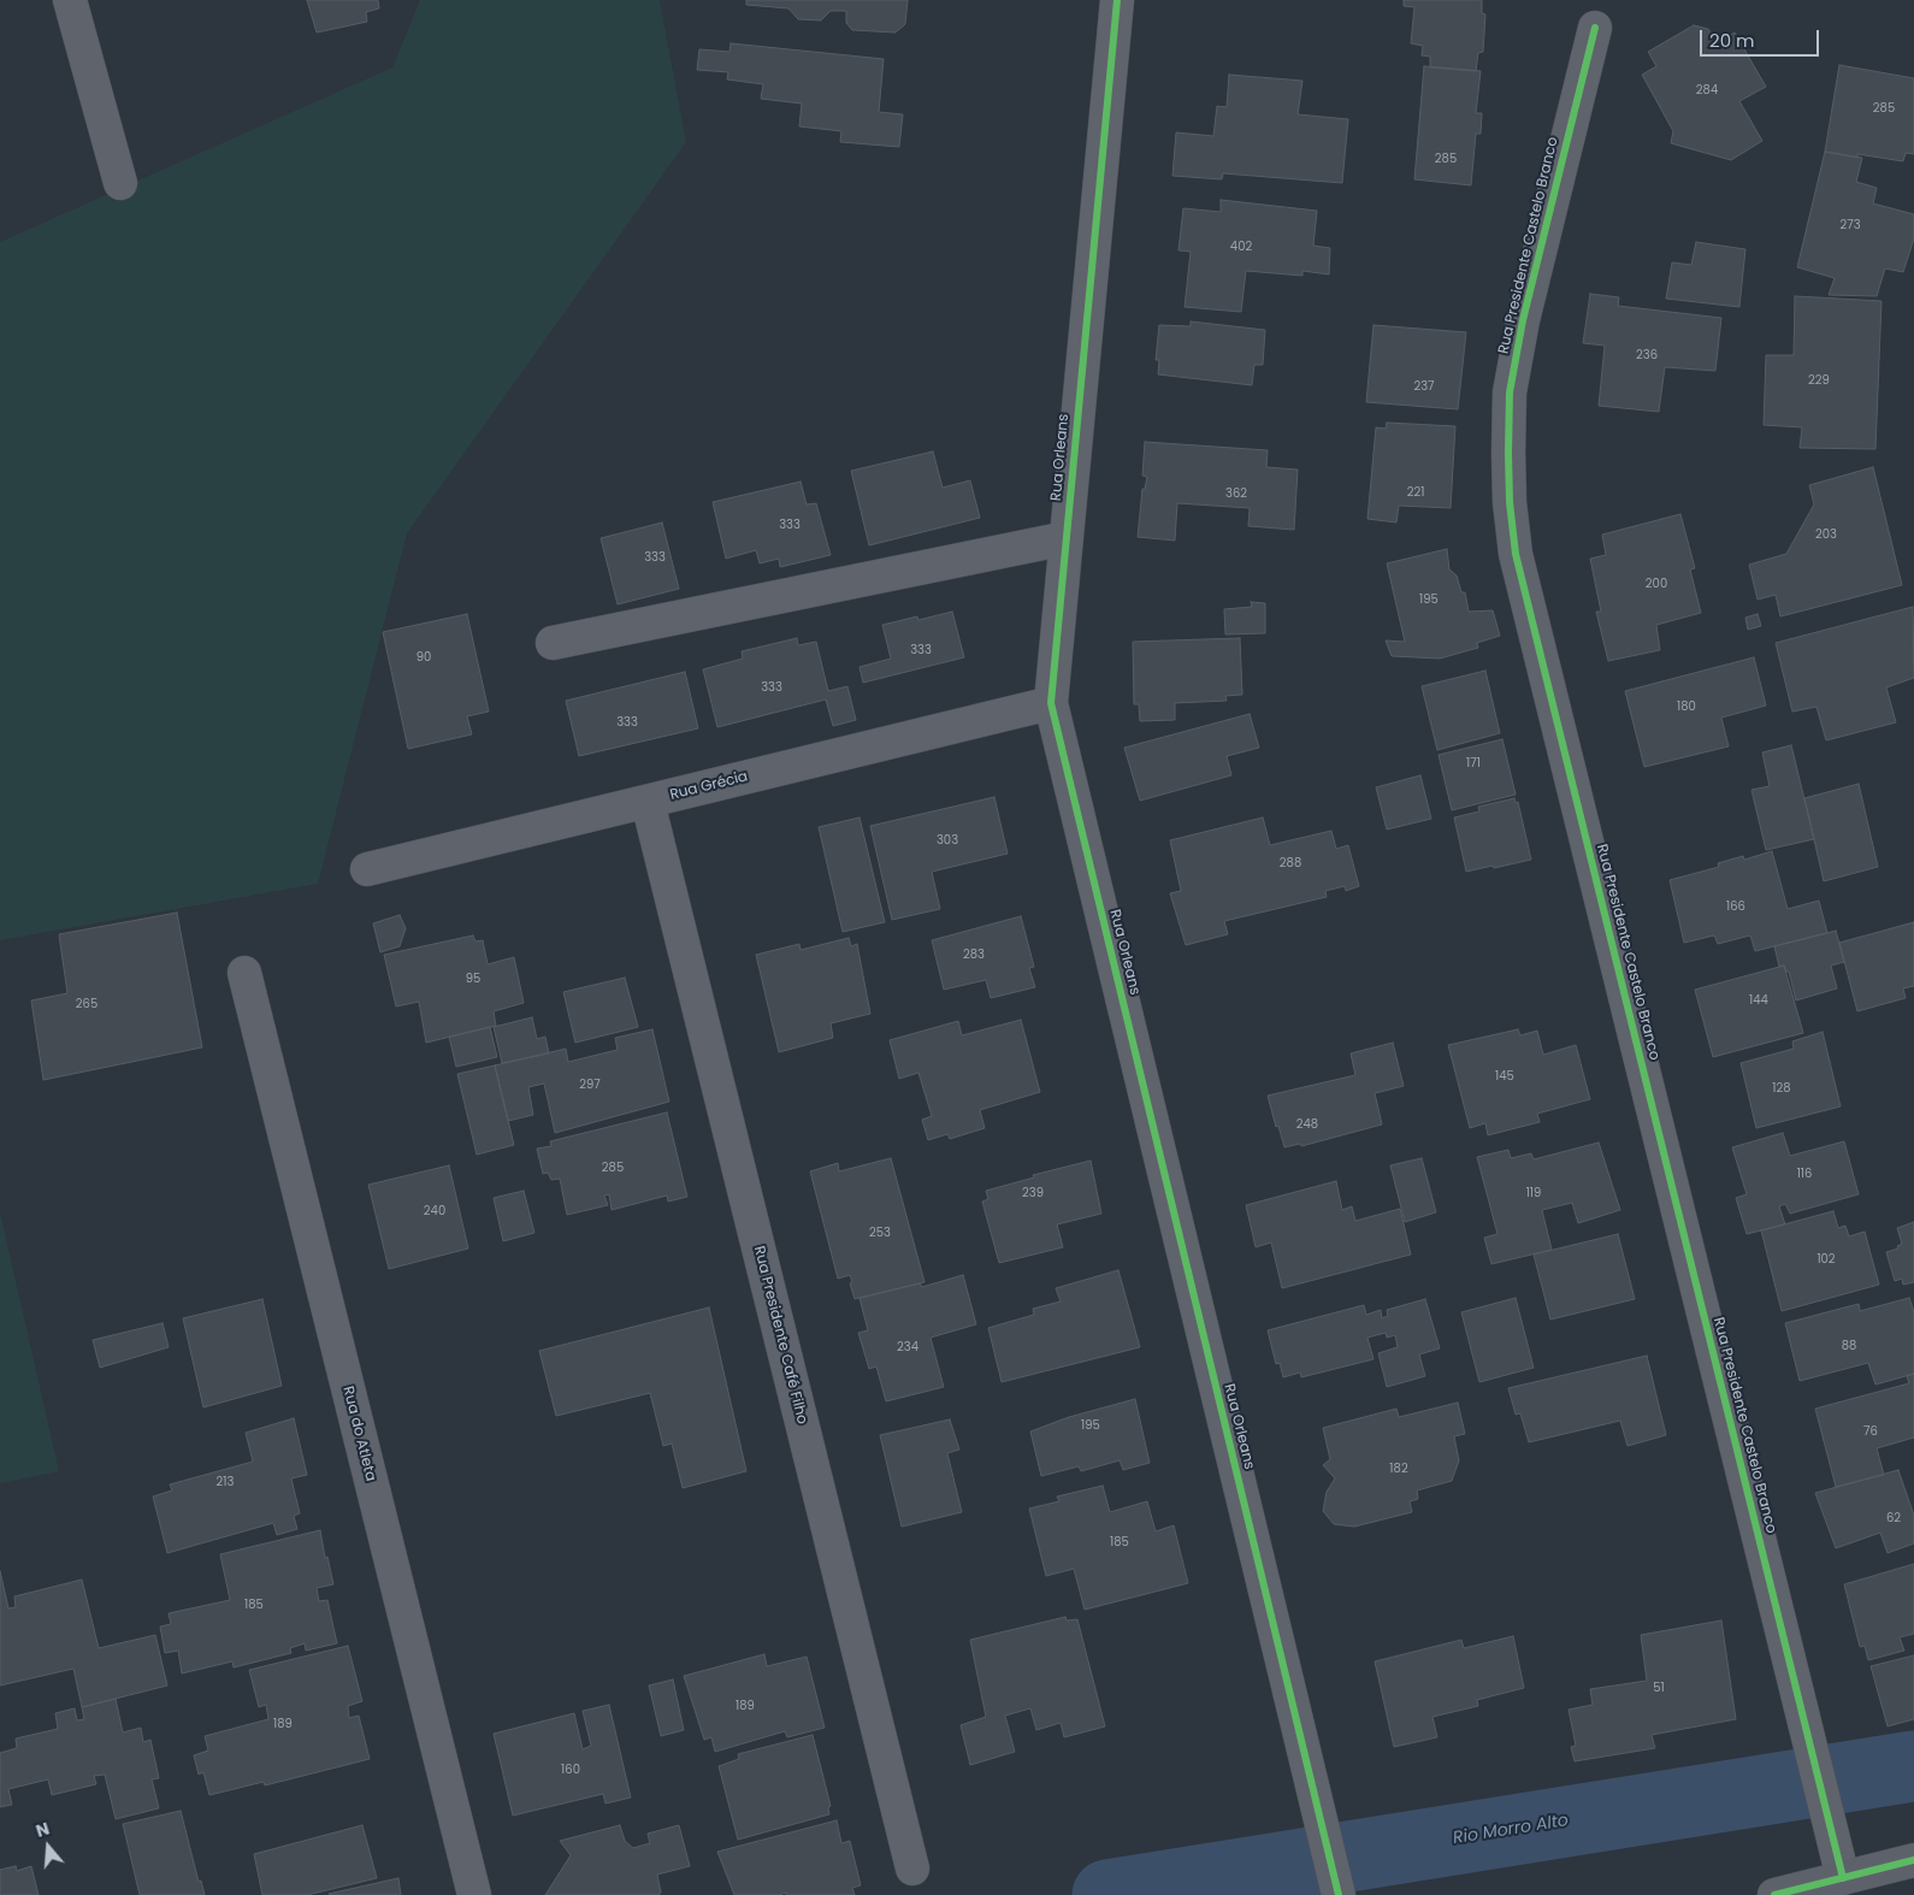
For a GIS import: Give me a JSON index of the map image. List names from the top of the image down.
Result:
{
  "streets": {
    "street": [
      "Rua Presidente Castelo Branco",
      "Rua Orleans",
      "Rua Grécia",
      "Rua Presidente Café Filho",
      "Rua do Atleta"
    ]
  },
  "crossings": [
    ["Rua Orleans", "Rua Grécia"],
    ["Rua Grécia", "Rua Presidente Café Filho"]
  ],
  "water": ["Rio Morro Alto"],
  "house_numbers": [
    "284",
    "285",
    "285",
    "273",
    "402",
    "236",
    "229",
    "237",
    "221",
    "362",
    "333",
    "203",
    "333",
    "200",
    "195",
    "333",
    "90",
    "333",
    "180",
    "333",
    "171",
    "303",
    "288",
    "166",
    "283",
    "95",
    "144",
    "265",
    "145",
    "297",
    "128",
    "248",
    "285",
    "116",
    "239",
    "119",
    "240",
    "253",
    "102",
    "88",
    "234",
    "195",
    "76",
    "182",
    "213",
    "62",
    "185",
    "185",
    "51",
    "189",
    "189",
    "160"
  ],
  "scale_bar": "20 m",
  "north": "top"
}
